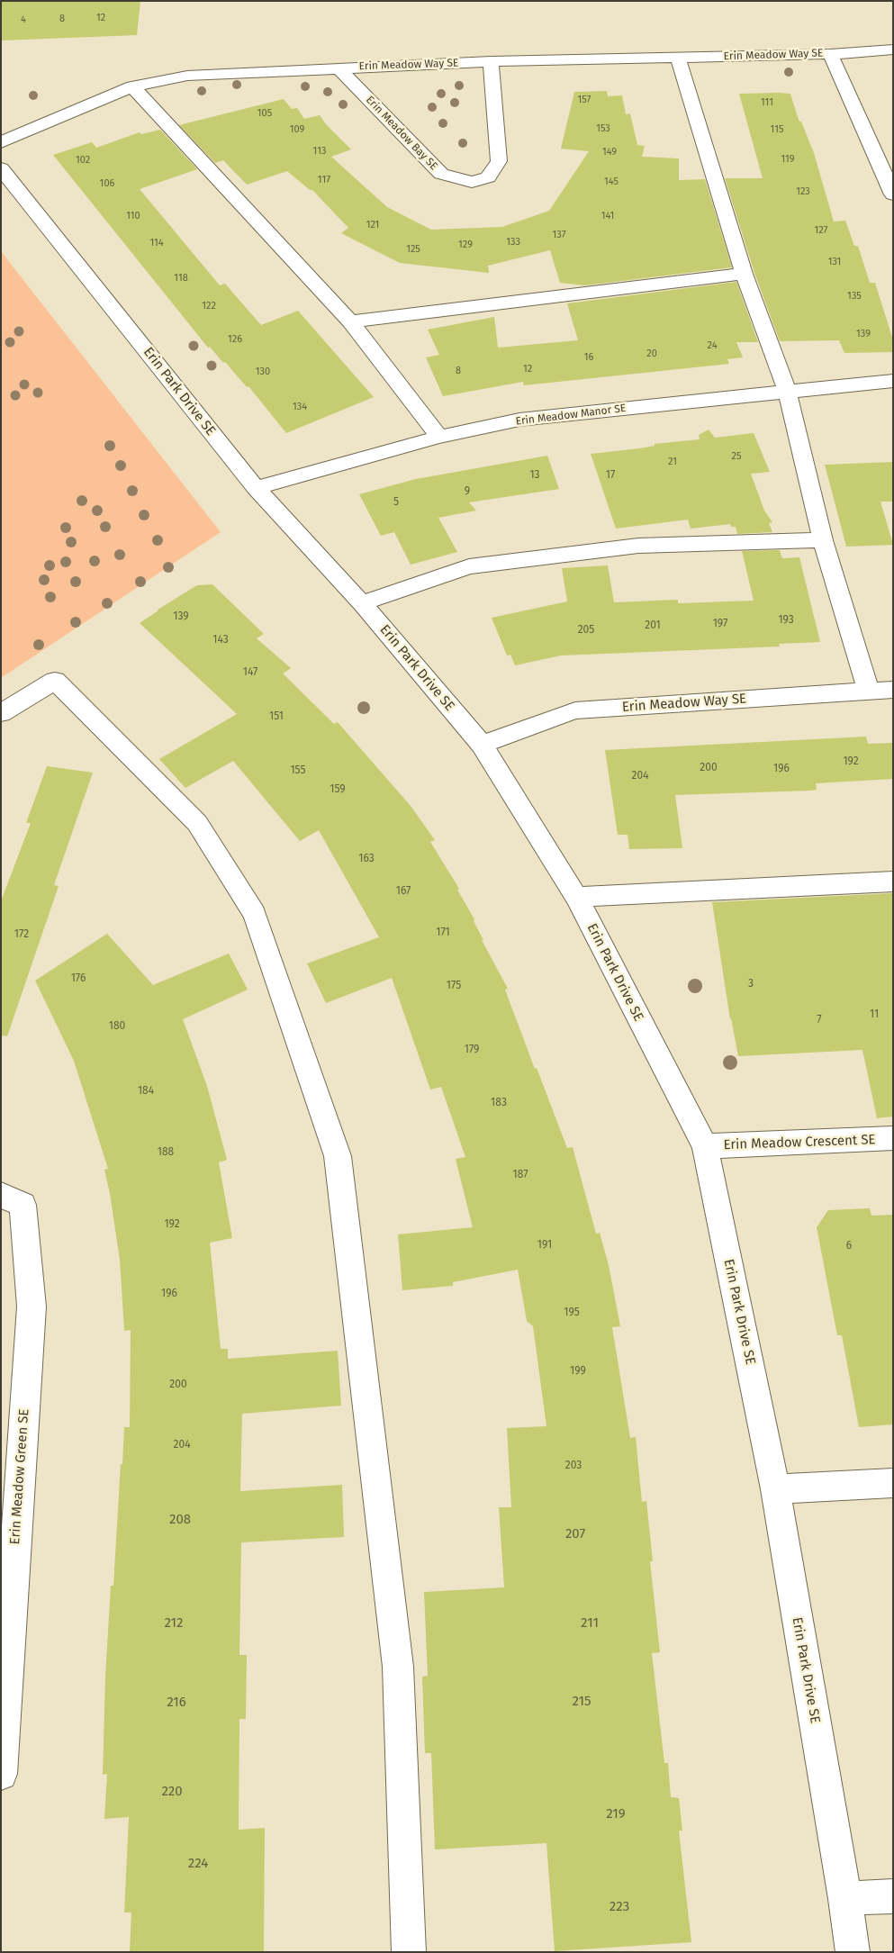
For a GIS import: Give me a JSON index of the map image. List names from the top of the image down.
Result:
{
  "streets": {
    "street": [
      "Erin Meadow Way SE",
      "Erin Meadow Bay SE",
      "Erin Park Drive SE",
      "Erin Meadow Manor SE",
      "Erin Meadow Crescent SE",
      "Erin Meadow Green SE"
    ]
  },
  "crossings": [
    ["Erin Meadow Way SE", "Erin Meadow Bay SE"],
    ["Erin Meadow Way SE", "Erin Park Drive SE"],
    ["Erin Park Drive SE", "Erin Meadow Manor SE"],
    ["Erin Park Drive SE", "Erin Meadow Crescent SE"]
  ],
  "house_numbers": [
    "12",
    "8",
    "4",
    "157",
    "111",
    "105",
    "153",
    "109",
    "115",
    "113",
    "149",
    "119",
    "102",
    "117",
    "145",
    "106",
    "123",
    "110",
    "141",
    "121",
    "127",
    "137",
    "133",
    "114",
    "129",
    "125",
    "131",
    "118",
    "135",
    "122",
    "139",
    "126",
    "24",
    "20",
    "16",
    "12",
    "8",
    "130",
    "134",
    "25",
    "21",
    "13",
    "17",
    "9",
    "5",
    "139",
    "193",
    "197",
    "201",
    "205",
    "143",
    "147",
    "151",
    "192",
    "200",
    "196",
    "155",
    "204",
    "159",
    "163",
    "167",
    "171",
    "172",
    "176",
    "3",
    "175",
    "11",
    "7",
    "180",
    "179",
    "184",
    "183",
    "188",
    "187",
    "192",
    "191",
    "6",
    "196",
    "195",
    "199",
    "200",
    "204",
    "203",
    "208",
    "207",
    "212",
    "211",
    "215",
    "216",
    "220",
    "219",
    "224",
    "223"
  ]
}
